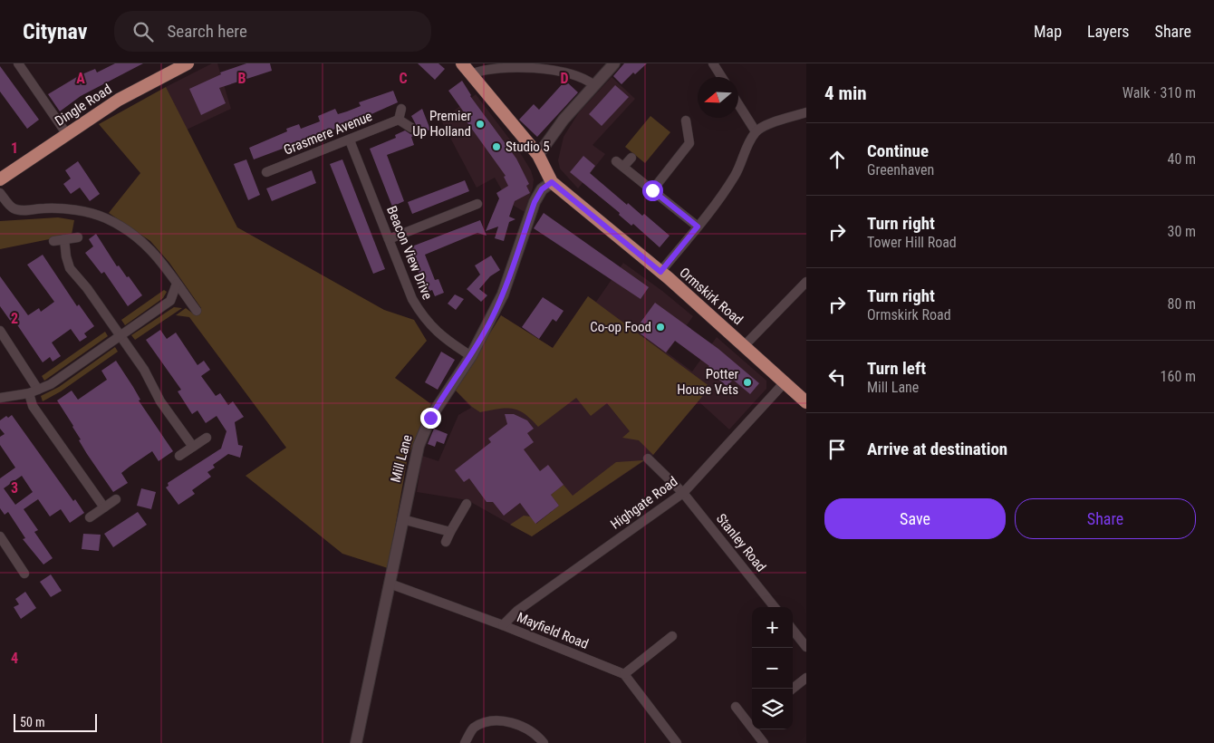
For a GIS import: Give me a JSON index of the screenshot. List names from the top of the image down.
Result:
{
  "streets": {
    "main road": ["Dingle Road", "Ormskirk Road"],
    "street": [
      "Grasmere Avenue",
      "Beacon View Drive",
      "Mill Lane",
      "Highgate Road",
      "Stanley Road",
      "Mayfield Road"
    ]
  },
  "crossings": [
    ["Grasmere Avenue", "Beacon View Drive"],
    ["Beacon View Drive", "Mill Lane"],
    ["Ormskirk Road", "Mill Lane"],
    ["Ormskirk Road", "Highgate Road"],
    ["Mill Lane", "Mayfield Road"],
    ["Highgate Road", "Stanley Road"],
    ["Highgate Road", "Mayfield Road"]
  ],
  "places": [
    "Premier Up Holland",
    "Studio 5",
    "Co-op Food",
    "Potter House Vets"
  ],
  "scale_bar": "50 m",
  "north": "left",
  "page": {
    "header": "Citynav",
    "search": "Search here",
    "nav": ["Map", "Layers", "Share"],
    "heading": ["4 min", "Walk · 310 m"],
    "list": [
      ["Continue", "Greenhaven", "40 m"],
      ["Turn right", "Tower Hill Road", "30 m"],
      ["Turn right", "Ormskirk Road", "80 m"],
      ["Turn left", "Mill Lane", "160 m"],
      "Arrive at destination"
    ],
    "buttons": ["Save", "Share"],
    "map_buttons": ["+", "−"],
    "scale": "50 m"
  },
  "grid": {
    "columns": [
      "A",
      "B",
      "C",
      "D"
    ],
    "rows": [
      "1",
      "2",
      "3",
      "4"
    ]
  }
}
